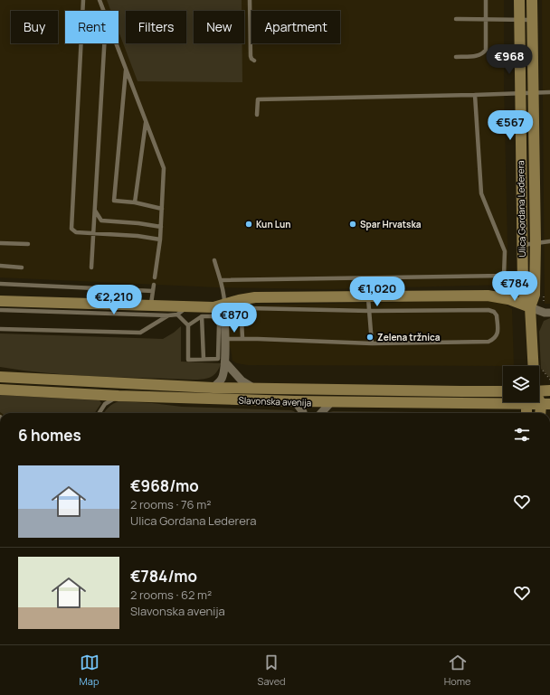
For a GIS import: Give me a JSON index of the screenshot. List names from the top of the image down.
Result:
{
  "streets": {
    "street": ["Ulica Gordana Lederera", "Slavonska avenija"]
  },
  "places": ["Kun Lun", "Spar Hrvatska", "Zelena tržnica"],
  "page": {
    "chip": [
      "Buy",
      "Rent",
      "Filters",
      "New",
      "Apartment"
    ],
    "price": [
      "€968",
      "€567",
      "€784",
      "€1,020",
      "€2,210",
      "€870"
    ],
    "heading": "6 homes",
    "list": [
      {
        "name": "€968/mo",
        "note": "2 rooms · 76 m² · Ulica Gordana Lederera"
      },
      {
        "name": "€784/mo",
        "note": "2 rooms · 62 m² · Slavonska avenija"
      }
    ],
    "tabs": ["Map", "Saved", "Home"]
  }
}
